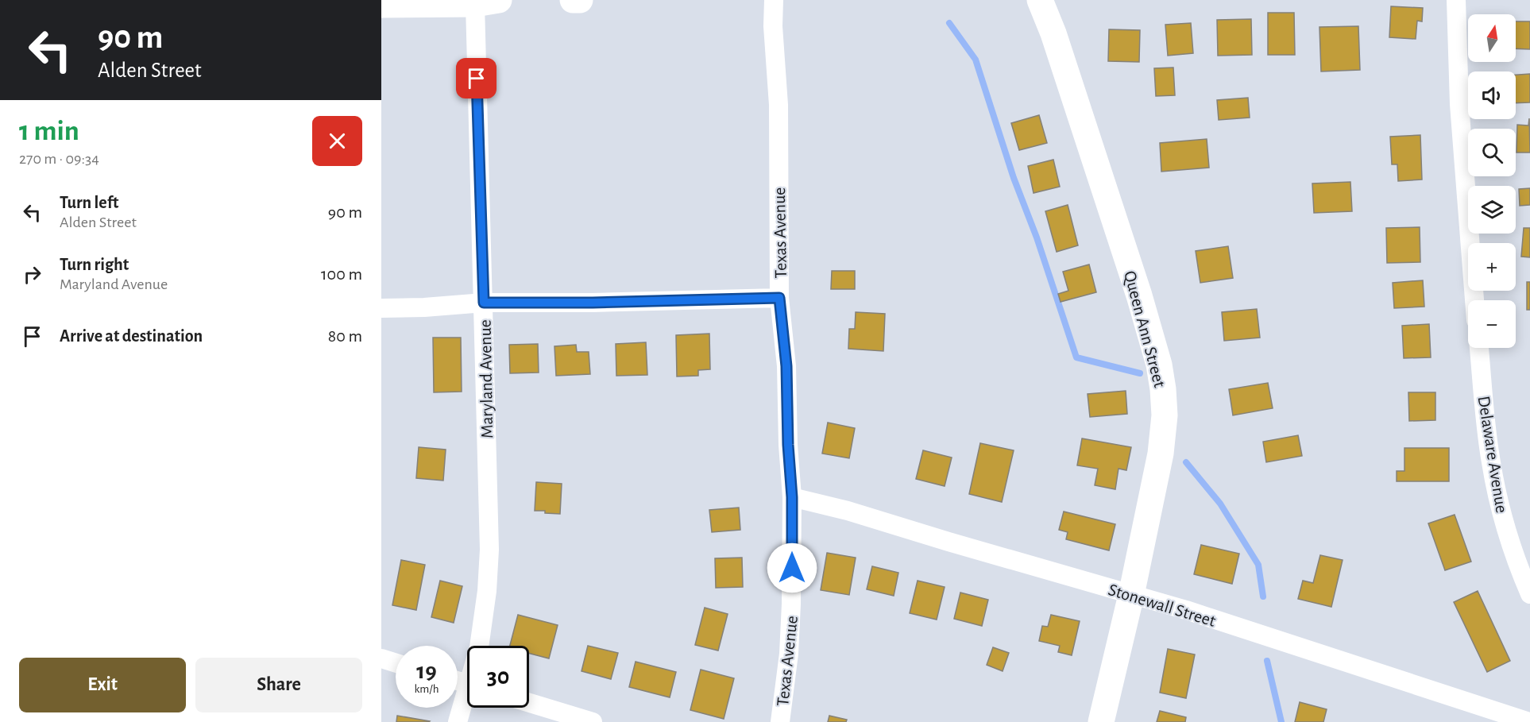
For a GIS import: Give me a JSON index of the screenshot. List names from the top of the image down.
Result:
{
  "streets": {
    "street": [
      "Texas Avenue",
      "Queen Ann Street",
      "Maryland Avenue",
      "Delaware Avenue",
      "Stonewall Street"
    ]
  },
  "crossings": [
    ["Texas Avenue", "Stonewall Street"],
    ["Queen Ann Street", "Stonewall Street"]
  ],
  "north": "top",
  "page": {
    "turn": ["90 m", "Alden Street"],
    "map_buttons": ["+", "−"],
    "heading": ["1 min", "270 m · 09:34"],
    "list": [
      {
        "name": "Turn left",
        "note": "Alden Street",
        "value": "90 m"
      },
      {
        "name": "Turn right",
        "note": "Maryland Avenue",
        "value": "100 m"
      },
      {
        "name": "Arrive at destination",
        "value": "80 m"
      }
    ],
    "speed": "19 km/h",
    "limit": "30",
    "buttons": ["Exit", "Share"]
  }
}
